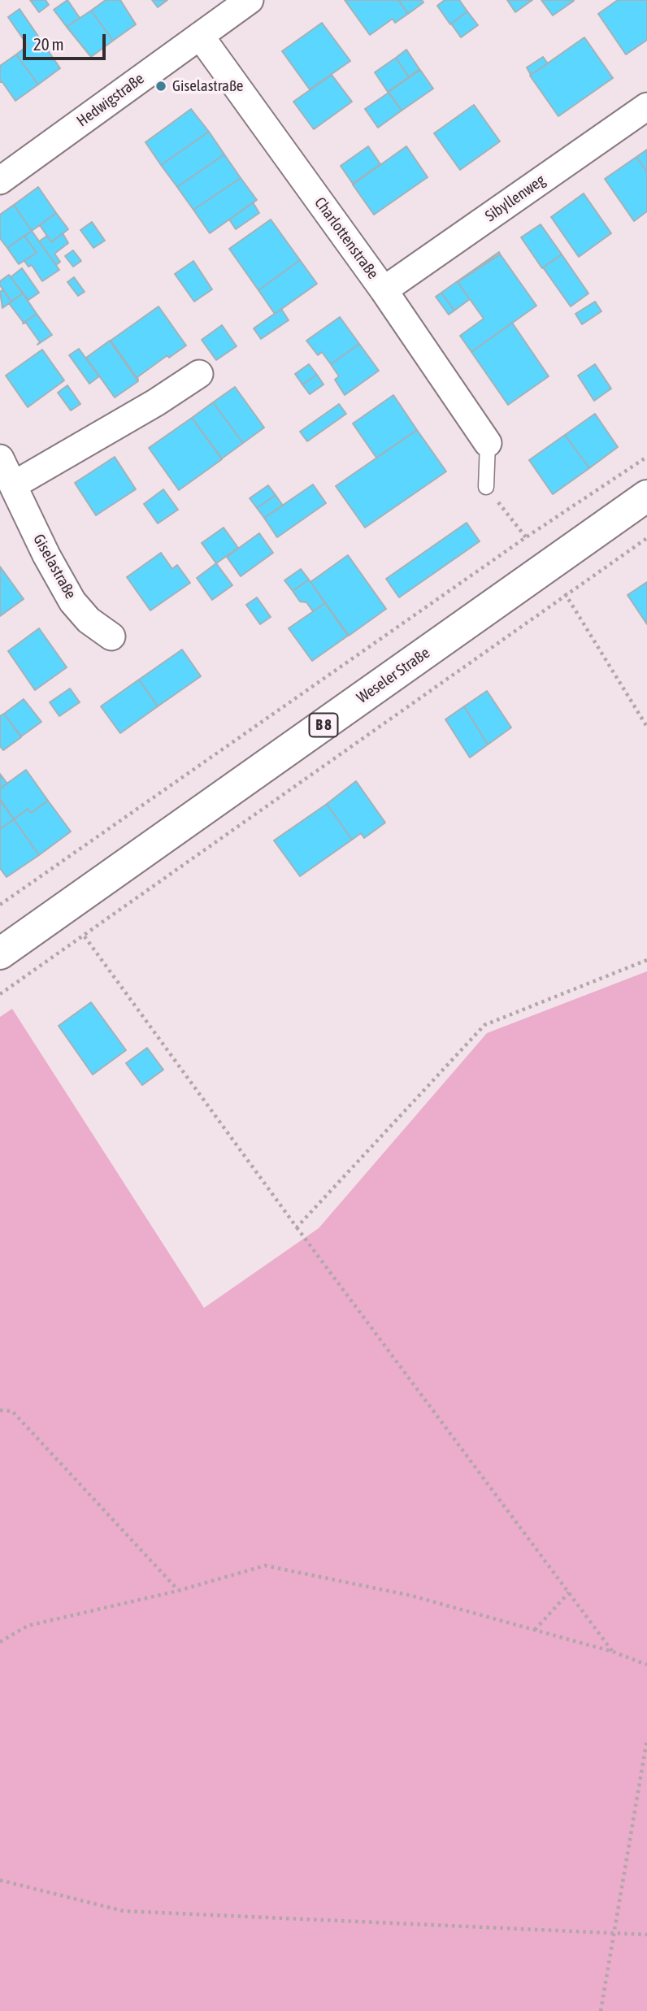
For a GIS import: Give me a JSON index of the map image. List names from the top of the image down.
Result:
{
  "streets": {
    "main road": ["Weseler Straße", "B 8"],
    "street": [
      "Hedwigstraße",
      "Sibyllenweg",
      "Charlottenstraße",
      "Giselastraße"
    ]
  },
  "crossings": [
    ["Hedwigstraße", "Charlottenstraße"],
    ["Sibyllenweg", "Charlottenstraße"]
  ],
  "places": ["Giselastraße"],
  "scale_bar": "20 m"
}
